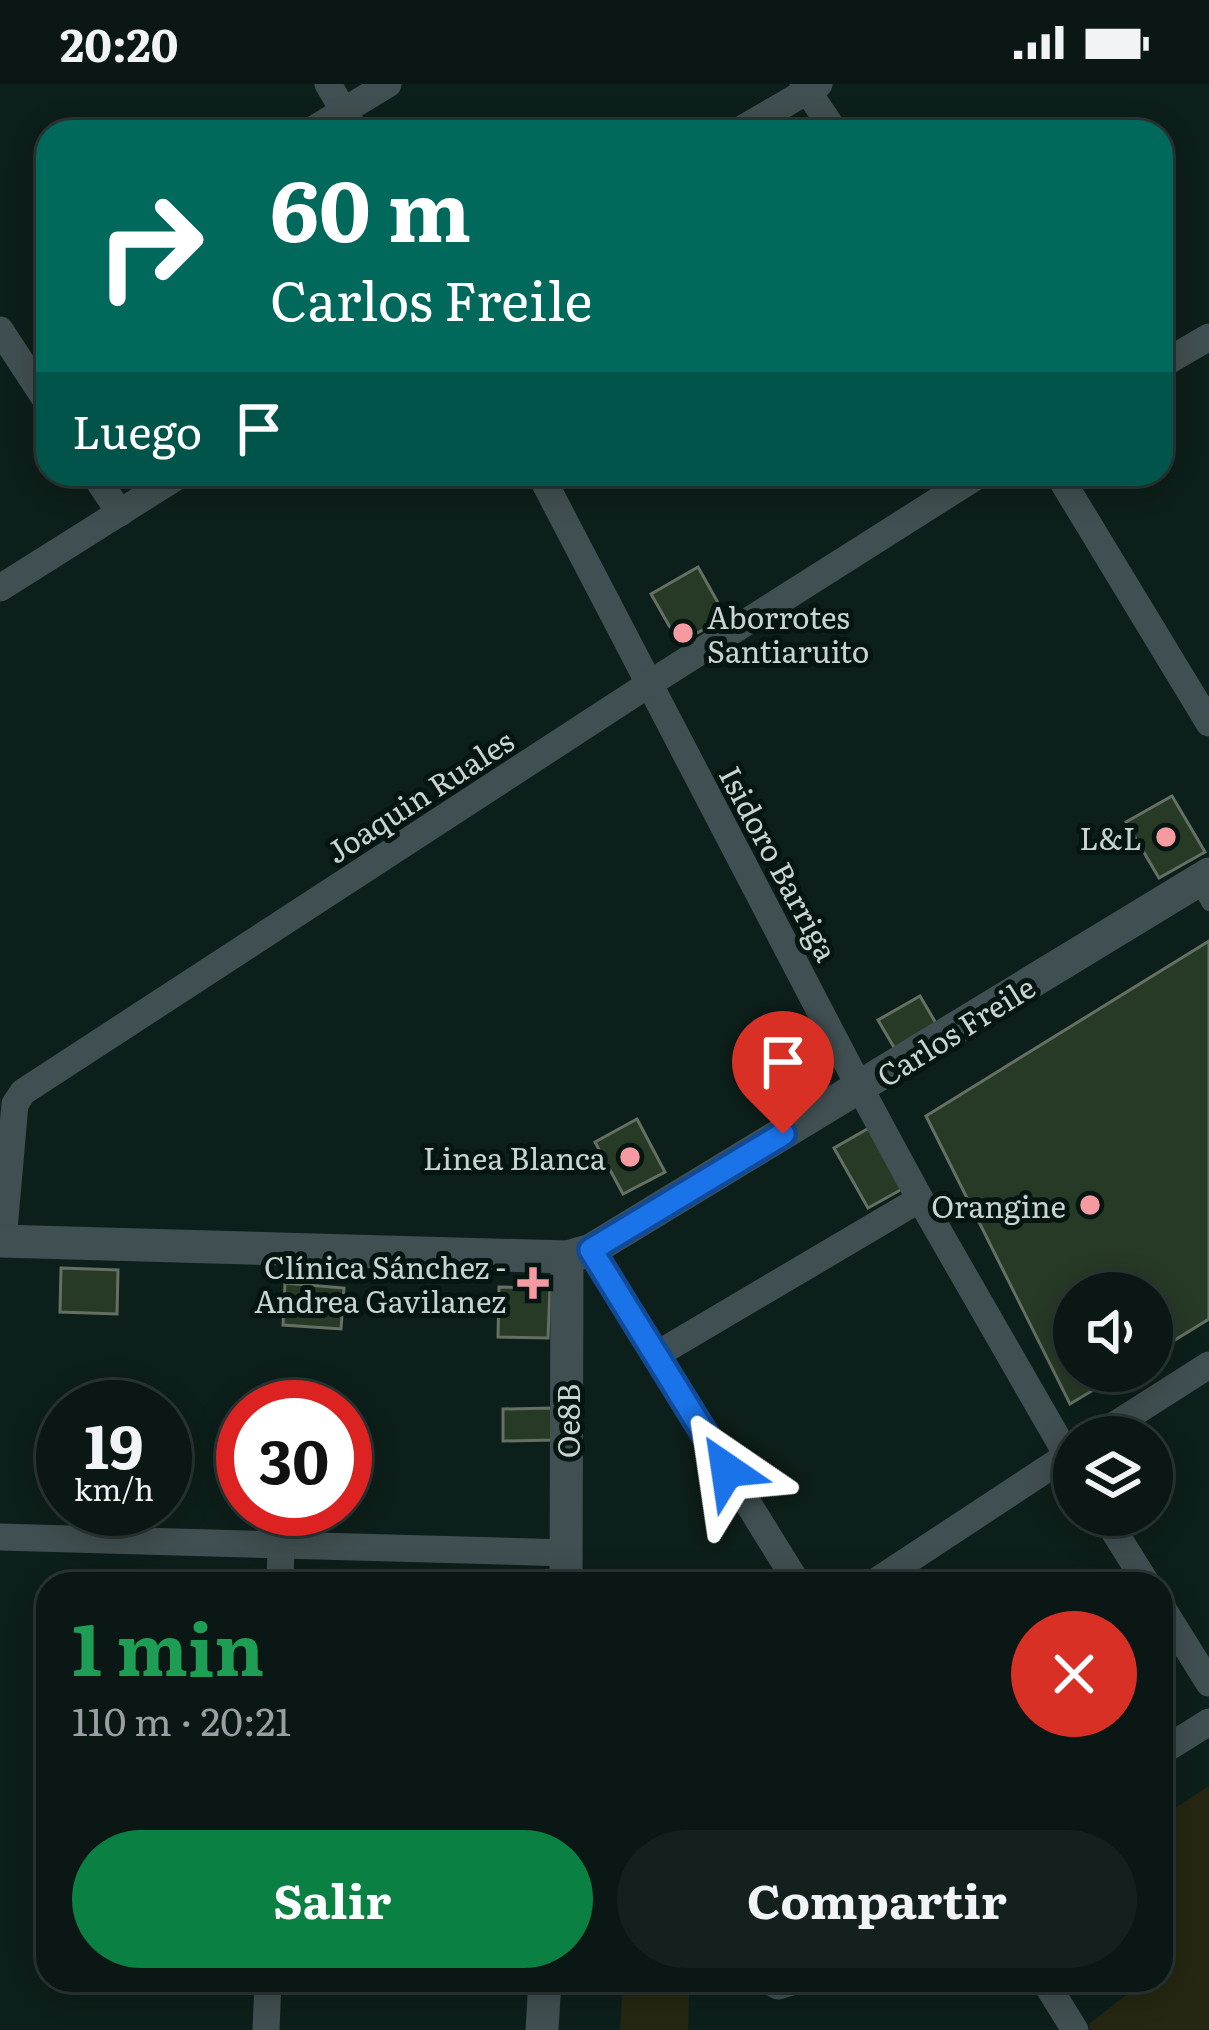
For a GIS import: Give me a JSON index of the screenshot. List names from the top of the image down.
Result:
{
  "streets": {
    "street": [
      "Joaquin Ruales",
      "Isidoro Barriga",
      "Carlos Freile",
      "Oe8B"
    ]
  },
  "crossings": [
    ["Joaquin Ruales", "Isidoro Barriga"],
    ["Isidoro Barriga", "Carlos Freile"],
    ["Carlos Freile", "Oe8B"]
  ],
  "places": {
    "other": [
      "Aborrotes Santiaruito",
      "L&L",
      "Linea Blanca",
      "Orangine"
    ],
    "health": ["Clínica Sánchez - Andrea Gavilanez"]
  },
  "page": {
    "status": "20:20",
    "turn": ["60 m", "Carlos Freile"],
    "then": "Luego",
    "speed": "19 km/h",
    "limit": "30",
    "heading": ["1 min", "110 m · 20:21"],
    "buttons": ["Salir", "Compartir"]
  }
}
